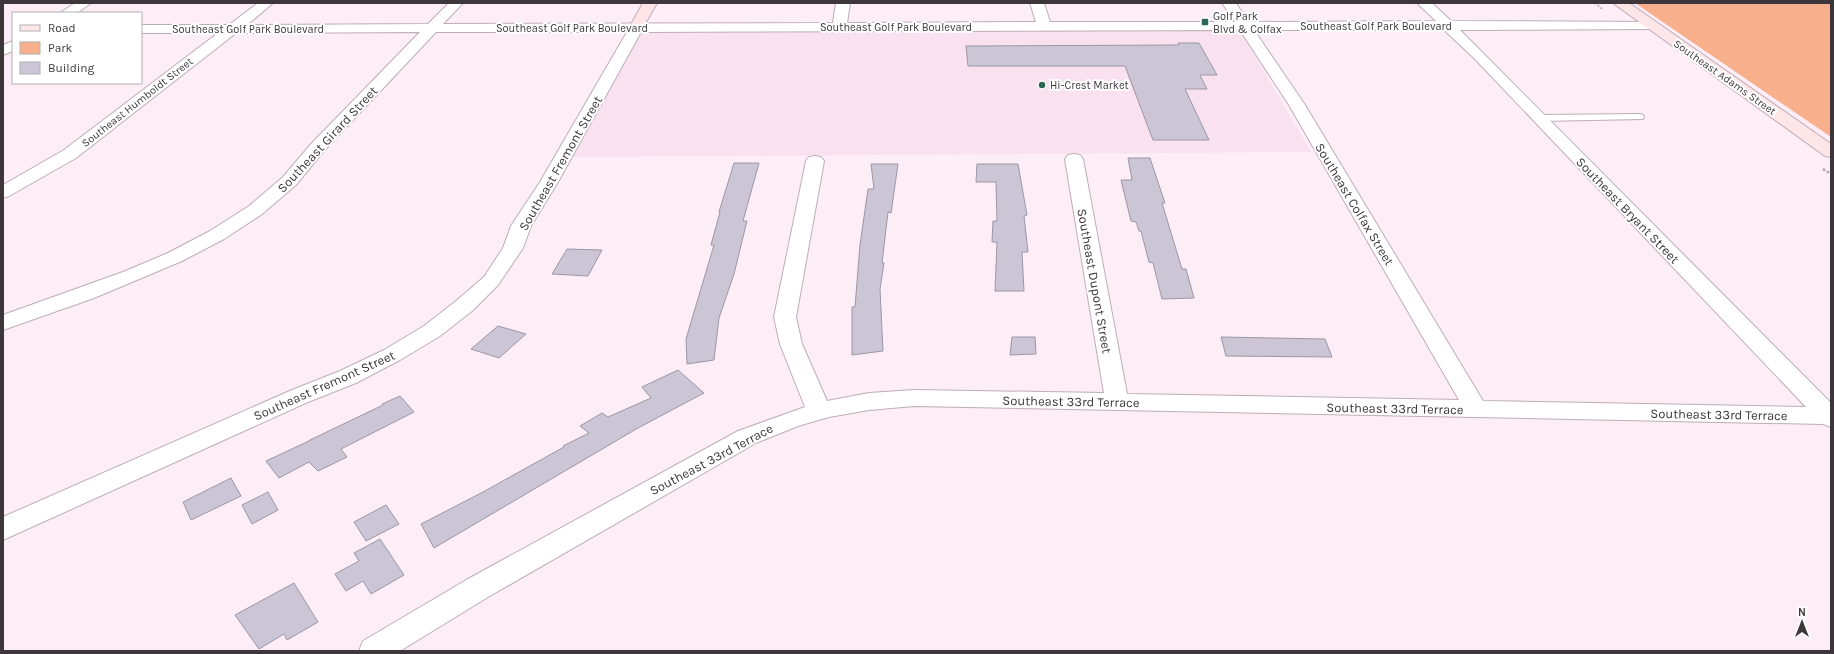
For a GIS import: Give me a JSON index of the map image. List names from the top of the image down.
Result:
{
  "streets": {
    "main road": ["Southeast Adams Street", "Southeast Fremont Street"],
    "street": [
      "Southeast Golf Park Boulevard",
      "Southeast Humboldt Street",
      "Southeast Girard Street",
      "Southeast Colfax Street",
      "Southeast Bryant Street",
      "Southeast Dupont Street",
      "Southeast 33rd Terrace"
    ]
  },
  "crossings": [
    ["Southeast Golf Park Boulevard", "Southeast Adams Street"],
    ["Southeast Golf Park Boulevard", "Southeast Humboldt Street"],
    ["Southeast Golf Park Boulevard", "Southeast Girard Street"],
    ["Southeast Golf Park Boulevard", "Southeast Fremont Street"],
    ["Southeast Golf Park Boulevard", "Southeast Colfax Street"],
    ["Southeast Golf Park Boulevard", "Southeast Bryant Street"],
    ["Southeast Colfax Street", "Southeast 33rd Terrace"],
    ["Southeast Bryant Street", "Southeast 33rd Terrace"],
    ["Southeast Dupont Street", "Southeast 33rd Terrace"]
  ],
  "places": {
    "transit": ["Golf Park Blvd & Colfax"],
    "other": ["Hi-Crest Market"]
  },
  "legend": ["Road", "Park", "Building"],
  "north": "top"
}
